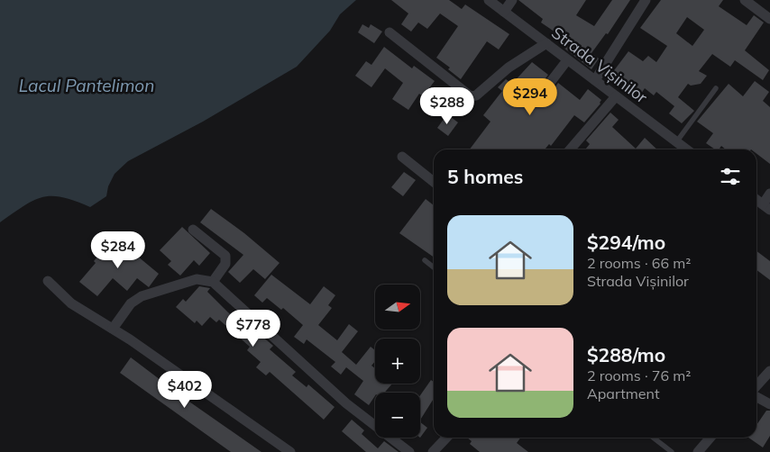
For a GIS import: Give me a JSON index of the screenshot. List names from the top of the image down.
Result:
{
  "streets": {
    "street": ["Strada Vișinilor"]
  },
  "water": ["Lacul Pantelimon"],
  "north": "right",
  "page": {
    "price": [
      "$294",
      "$288",
      "$284",
      "$778",
      "$402"
    ],
    "heading": "5 homes",
    "list": [
      {
        "name": "$294/mo",
        "note": "2 rooms · 66 m² · Strada Vișinilor"
      },
      {
        "name": "$288/mo",
        "note": "2 rooms · 76 m² · Apartment"
      }
    ],
    "map_buttons": ["+", "−"]
  }
}
